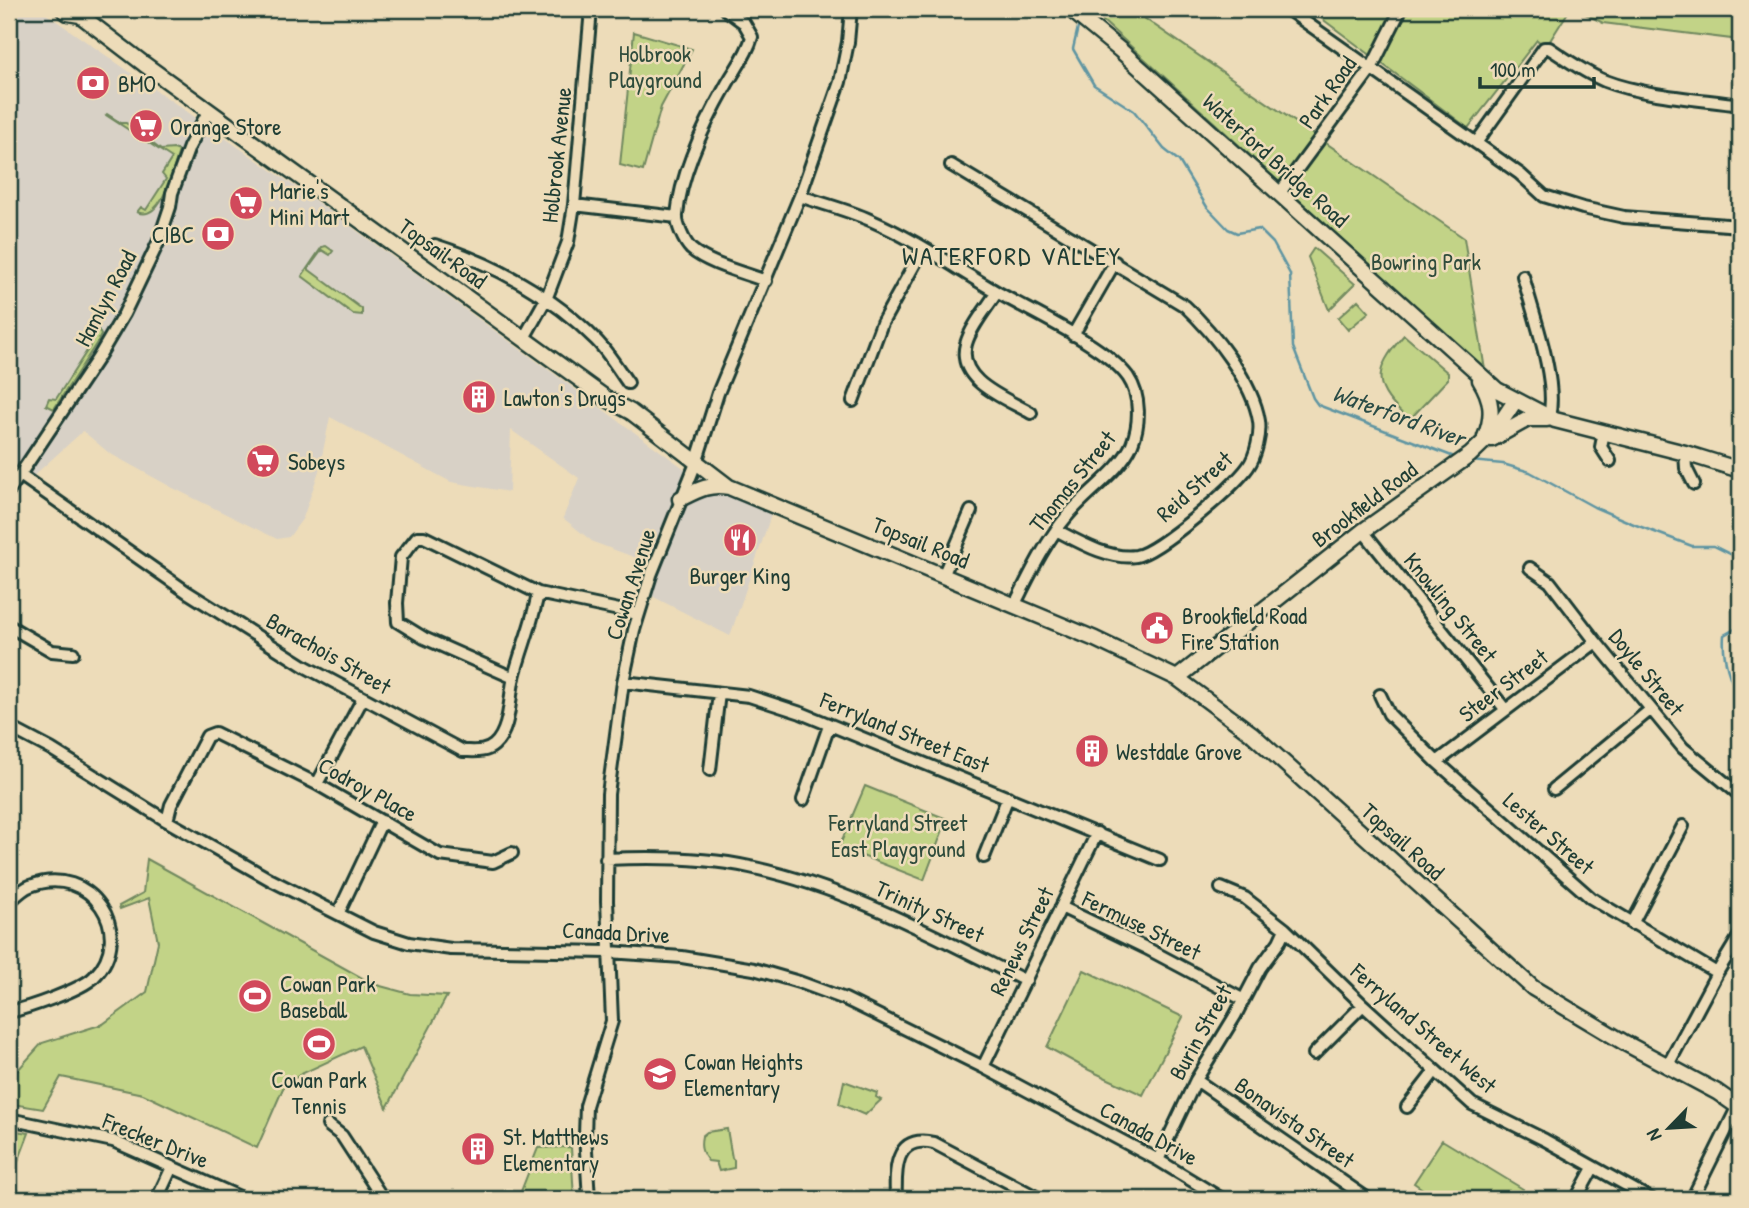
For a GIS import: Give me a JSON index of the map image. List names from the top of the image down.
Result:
{
  "streets": {
    "main road": ["Waterford Bridge Road", "Topsail Road", "Brookfield Road"],
    "street": [
      "Park Road",
      "Holbrook Avenue",
      "Hamlyn Road",
      "Thomas Street",
      "Reid Street",
      "Cowan Avenue",
      "Knowling Street",
      "Barachois Street",
      "Doyle Street",
      "Steer Street",
      "Ferryland Street East",
      "Codroy Place",
      "Lester Street",
      "Trinity Street",
      "Fermuse Street",
      "Canada Drive",
      "Renews Street",
      "Ferryland Street West",
      "Burin Street",
      "Bonavista Street",
      "Frecker Drive"
    ]
  },
  "crossings": [
    ["Park Road", "Waterford Bridge Road"],
    ["Holbrook Avenue", "Topsail Road"],
    ["Waterford Bridge Road", "Brookfield Road"],
    ["Topsail Road", "Hamlyn Road"],
    ["Topsail Road", "Thomas Street"],
    ["Topsail Road", "Brookfield Road"],
    ["Topsail Road", "Cowan Avenue"],
    ["Hamlyn Road", "Barachois Street"],
    ["Thomas Street", "Reid Street"],
    ["Thomas Street", "Cowan Avenue"],
    ["Brookfield Road", "Knowling Street"],
    ["Cowan Avenue", "Ferryland Street East"],
    ["Cowan Avenue", "Trinity Street"],
    ["Cowan Avenue", "Canada Drive"],
    ["Knowling Street", "Steer Street"],
    ["Doyle Street", "Steer Street"],
    ["Steer Street", "Lester Street"],
    ["Ferryland Street East", "Renews Street"],
    ["Codroy Place", "Canada Drive"],
    ["Trinity Street", "Renews Street"],
    ["Fermuse Street", "Renews Street"],
    ["Fermuse Street", "Burin Street"],
    ["Canada Drive", "Renews Street"],
    ["Canada Drive", "Burin Street"],
    ["Ferryland Street West", "Burin Street"],
    ["Burin Street", "Bonavista Street"]
  ],
  "districts": ["WATERFORD VALLEY"],
  "water": ["Waterford River"],
  "parks": ["Holbrook Playground", "Bowring Park", "Ferryland Street East Playground"],
  "places": {
    "bank": ["BMO", "CIBC"],
    "supermarket": ["Orange Store", "Marie's Mini Mart", "Sobeys"],
    "building": ["Lawton's Drugs", "Westdale Grove", "St. Matthews Elementary"],
    "restaurant": ["Burger King"],
    "public building": ["Brookfield Road Fire Station"],
    "sports": ["Cowan Park Baseball", "Cowan Park Tennis"],
    "school or university": ["Cowan Heights Elementary"]
  },
  "scale_bar": "100 m",
  "north": "bottom left"
}
